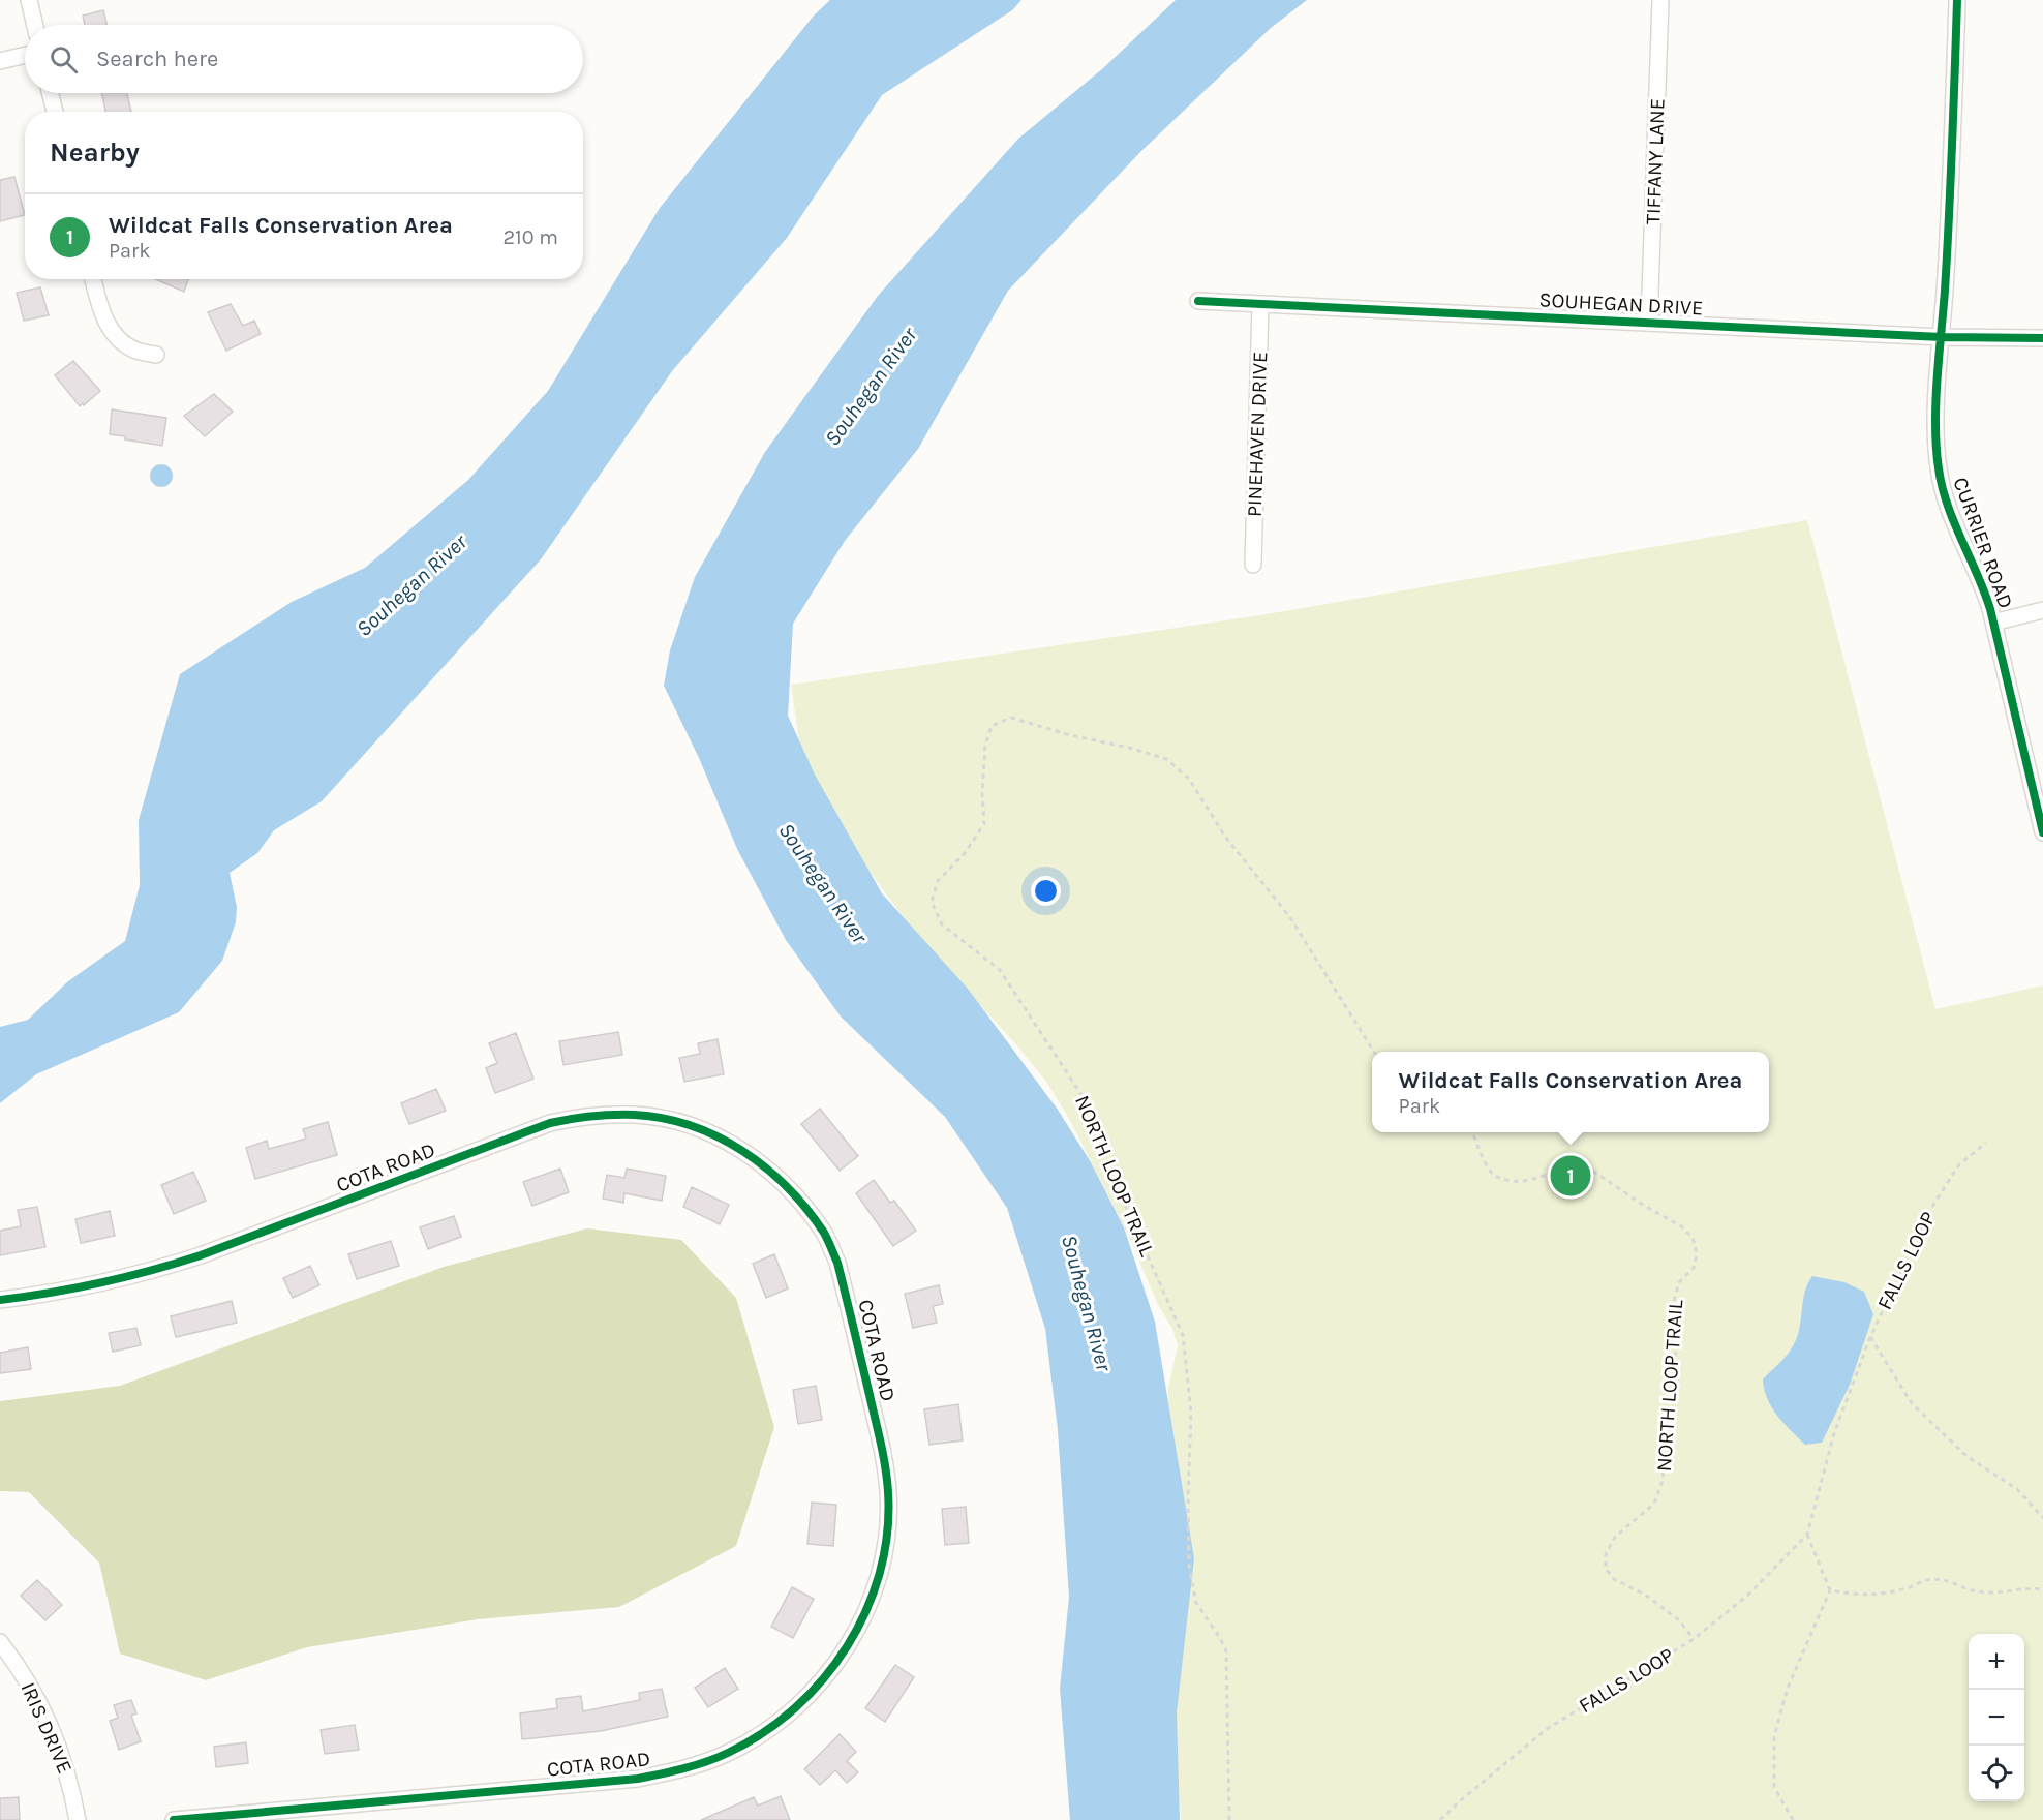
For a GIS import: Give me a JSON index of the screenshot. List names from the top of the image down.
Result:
{
  "streets": {
    "street": [
      "TIFFANY LANE",
      "SOUHEGAN DRIVE",
      "PINEHAVEN DRIVE",
      "CURRIER ROAD",
      "COTA ROAD",
      "IRIS DRIVE"
    ],
    "path": ["NORTH LOOP TRAIL", "FALLS LOOP"]
  },
  "crossings": [
    ["TIFFANY LANE", "SOUHEGAN DRIVE"],
    ["SOUHEGAN DRIVE", "PINEHAVEN DRIVE"],
    ["SOUHEGAN DRIVE", "CURRIER ROAD"],
    ["NORTH LOOP TRAIL", "FALLS LOOP"]
  ],
  "water": ["Souhegan River"],
  "page": {
    "search": "Search here",
    "heading": "Nearby",
    "list": [
      {
        "mark": "1",
        "name": "Wildcat Falls Conservation Area",
        "note": "Park",
        "value": "210 m"
      }
    ],
    "popup": ["Wildcat Falls Conservation Area", "Park"],
    "pins": "1",
    "map_buttons": ["+", "−"]
  }
}
